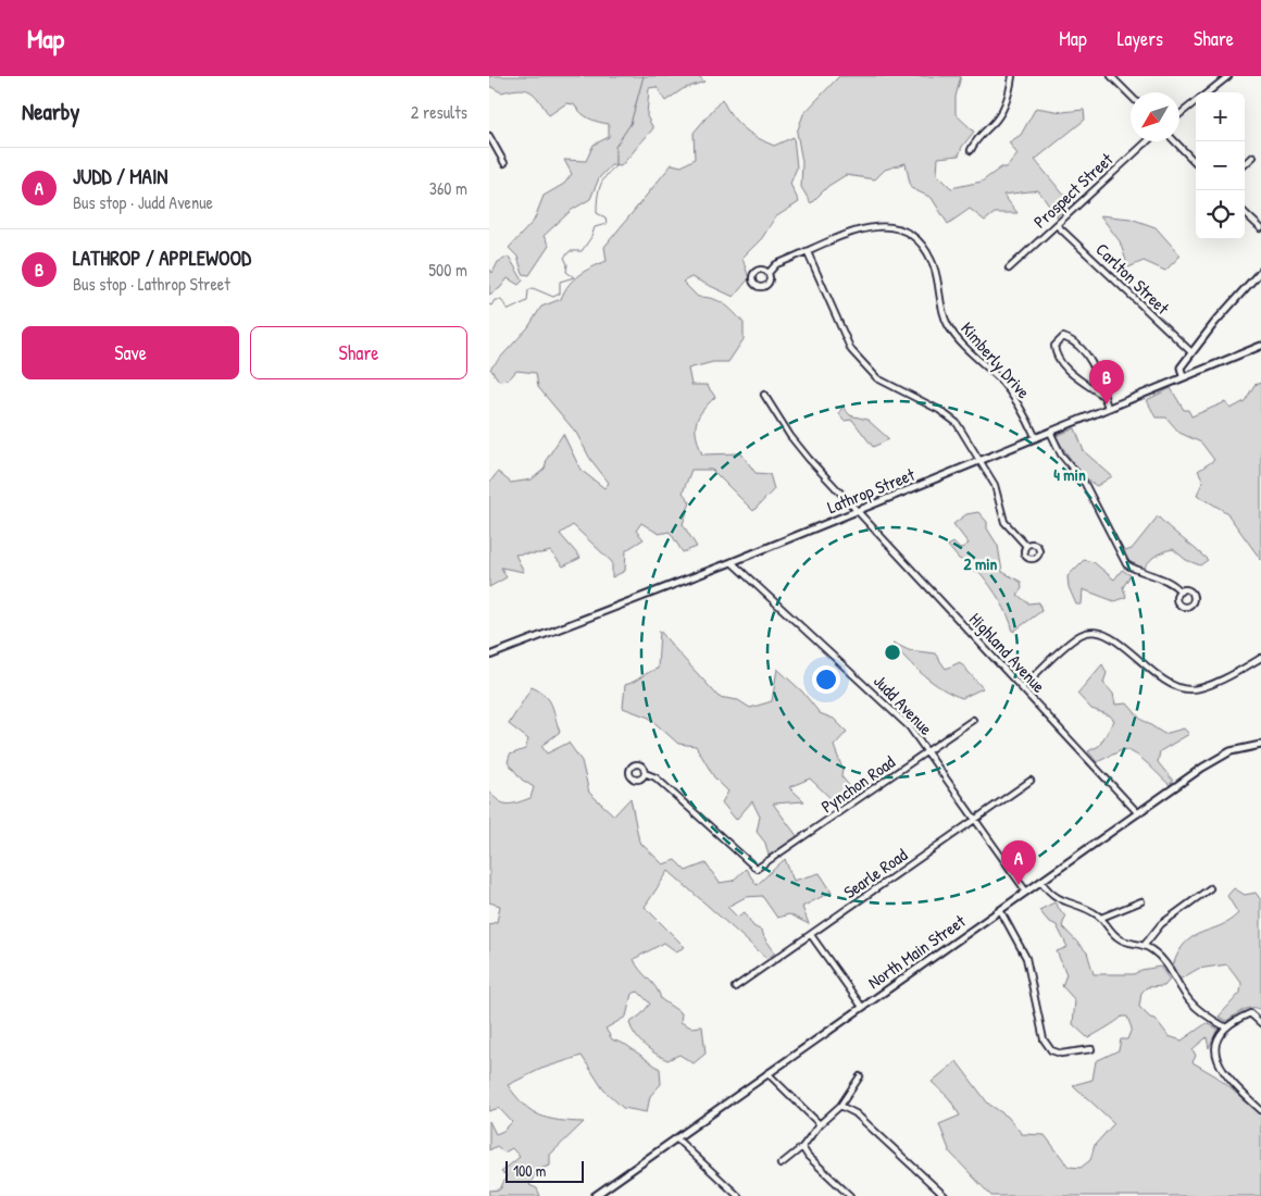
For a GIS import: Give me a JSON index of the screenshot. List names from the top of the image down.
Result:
{
  "streets": {
    "street": [
      "Prospect Street",
      "Carlton Street",
      "Kimberly Drive",
      "Lathrop Street",
      "Highland Avenue",
      "Judd Avenue",
      "Pynchon Road",
      "Searle Road",
      "North Main Street"
    ]
  },
  "crossings": [
    ["Prospect Street", "Carlton Street"],
    ["Kimberly Drive", "Lathrop Street"],
    ["Lathrop Street", "Highland Avenue"],
    ["Lathrop Street", "Judd Avenue"],
    ["Highland Avenue", "North Main Street"],
    ["Judd Avenue", "Pynchon Road"],
    ["Judd Avenue", "Searle Road"],
    ["Judd Avenue", "North Main Street"]
  ],
  "scale_bar": "100 m",
  "north": "bottom left",
  "page": {
    "header": "Map",
    "nav": ["Map", "Layers", "Share"],
    "heading": ["Nearby", "2 results"],
    "map_buttons": ["+", "−"],
    "list": [
      {
        "mark": "A",
        "name": "JUDD / MAIN",
        "note": "Bus stop · Judd Avenue",
        "value": "360 m"
      },
      {
        "mark": "B",
        "name": "LATHROP / APPLEWOOD",
        "note": "Bus stop · Lathrop Street",
        "value": "500 m"
      }
    ],
    "buttons": ["Save", "Share"],
    "pins": ["B", "A"],
    "scale": "100 m"
  },
  "rings": ["4 min", "2 min"]
}
